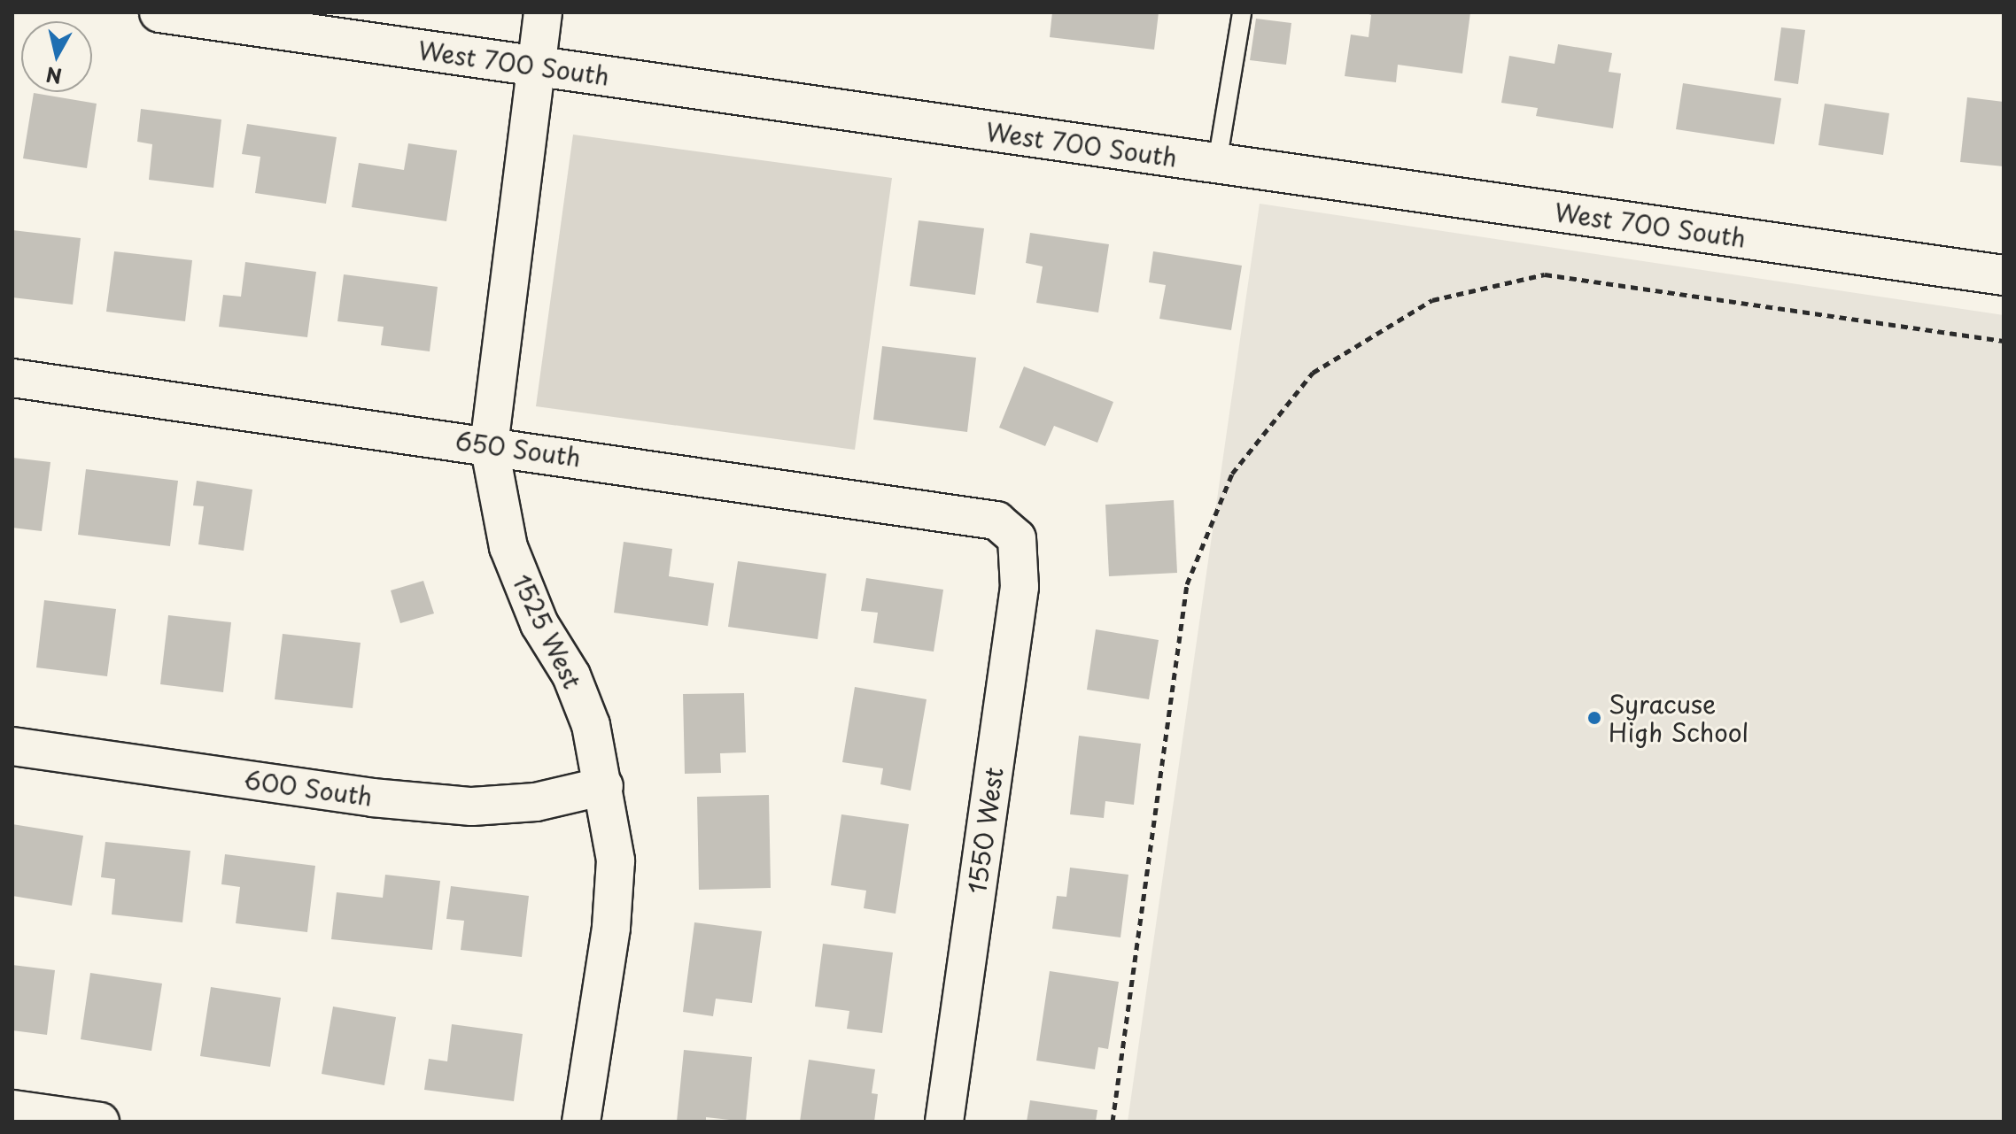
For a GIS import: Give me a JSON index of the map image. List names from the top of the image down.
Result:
{
  "streets": {
    "street": [
      "West 700 South",
      "650 South",
      "1525 West",
      "600 South",
      "1550 West"
    ]
  },
  "crossings": [
    ["West 700 South", "1525 West"],
    ["650 South", "1525 West"],
    ["650 South", "1550 West"],
    ["1525 West", "600 South"]
  ],
  "places": ["Syracuse High School"],
  "north": "bottom"
}
